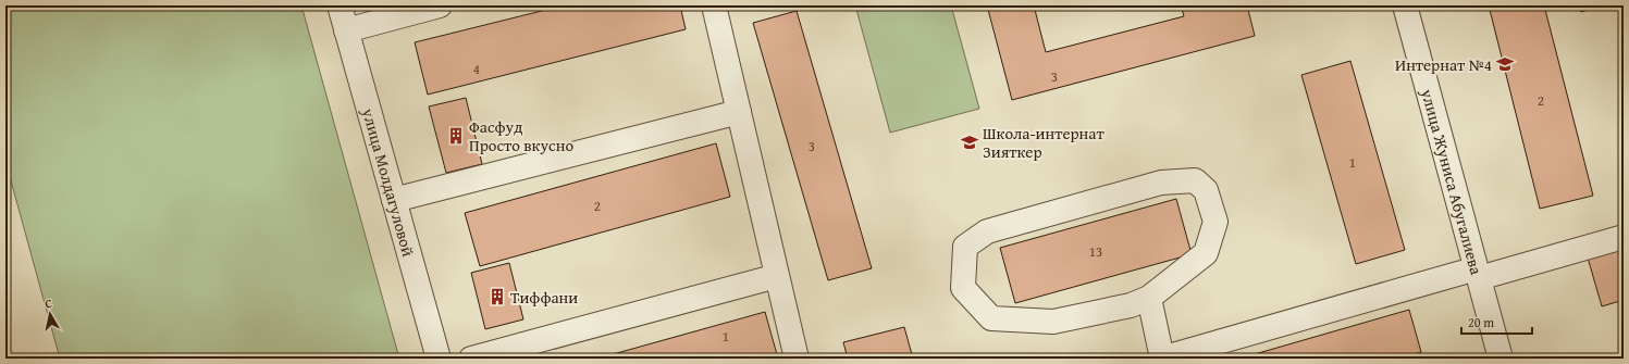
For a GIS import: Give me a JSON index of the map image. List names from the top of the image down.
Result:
{
  "streets": {
    "street": ["улица Молдагуловой", "улица Жуниса Абугалиева"]
  },
  "places": {
    "school or university": ["Интернат №4", "Школа-интернат Зияткер"],
    "building": ["Фасфуд Просто вкусно", "Тиффани"]
  },
  "house_numbers": [
    "4",
    "3",
    "2",
    "3",
    "1",
    "2",
    "13",
    "1"
  ],
  "scale_bar": "20 m",
  "north": "top"
}
